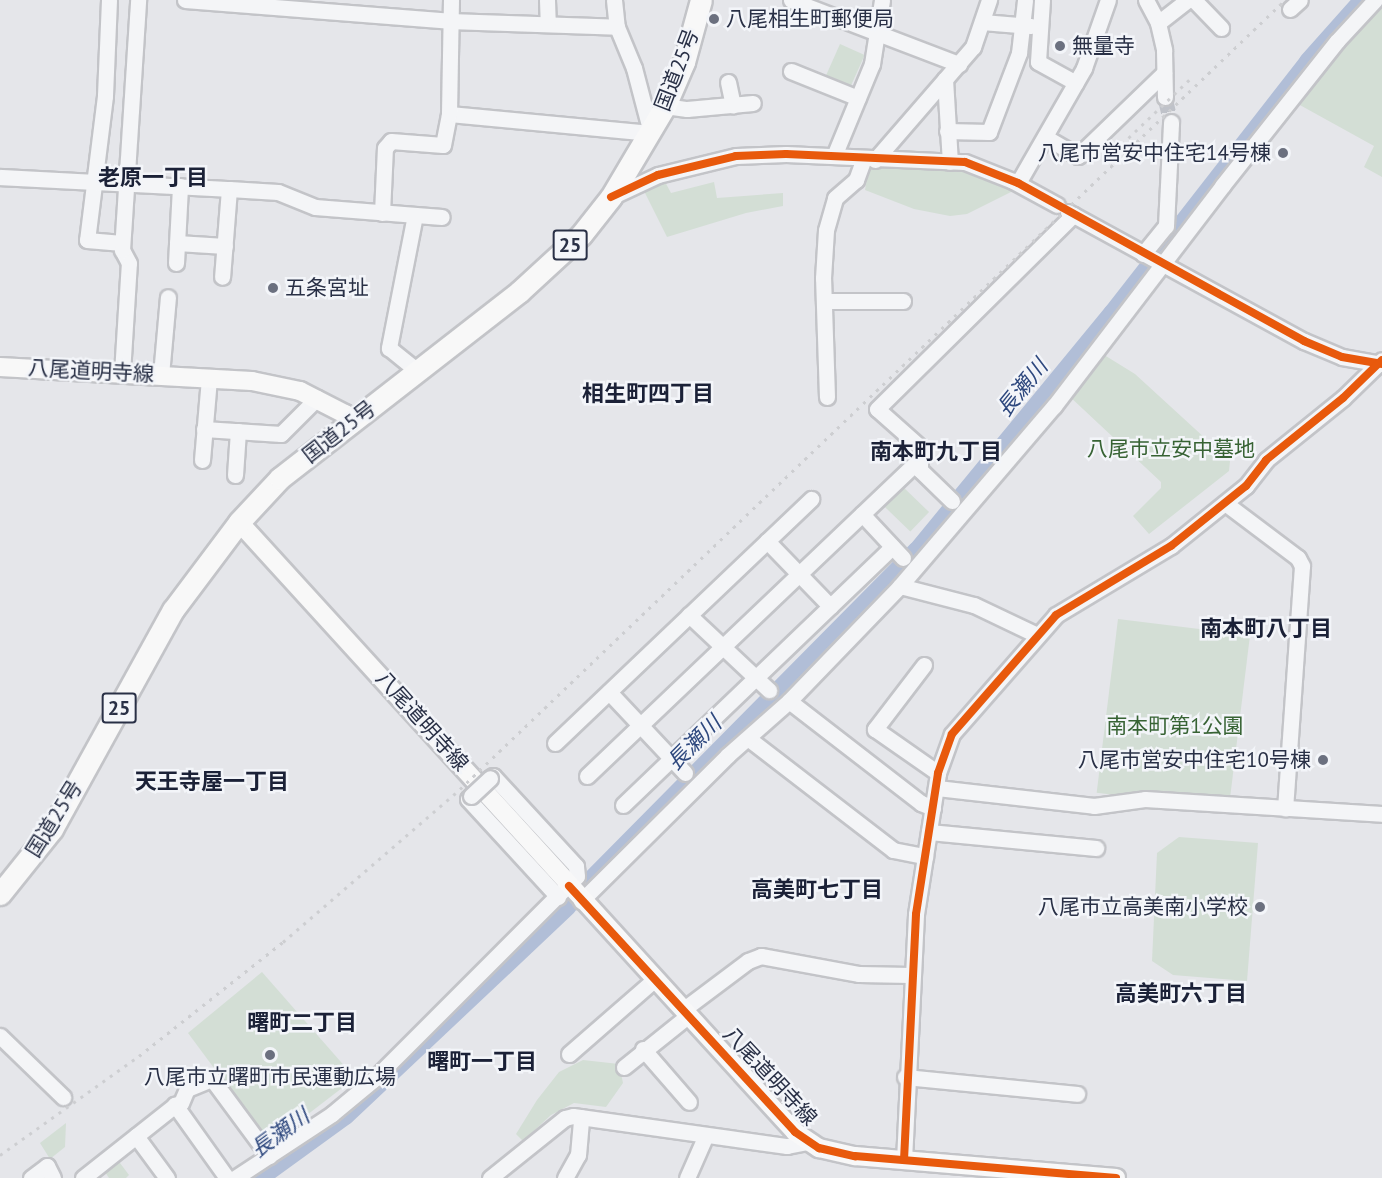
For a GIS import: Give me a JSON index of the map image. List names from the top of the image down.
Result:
{
  "streets": {
    "highway": ["国道25号", "25"],
    "main road": ["八尾道明寺線"]
  },
  "crossings": [
    ["国道25号", "八尾道明寺線"]
  ],
  "districts": [
    "老原一丁目",
    "相生町四丁目",
    "南本町九丁目",
    "南本町八丁目",
    "天王寺屋一丁目",
    "高美町七丁目",
    "高美町六丁目",
    "曙町二丁目",
    "曙町一丁目"
  ],
  "water": ["長瀬川"],
  "parks": ["八尾市立安中墓地", "南本町第1公園"],
  "places": [
    "八尾相生町郵便局",
    "無量寺",
    "八尾市営安中住宅14号棟",
    "五条宮址",
    "八尾市営安中住宅10号棟",
    "八尾市立高美南小学校",
    "八尾市立曙町市民運動広場"
  ]
}
